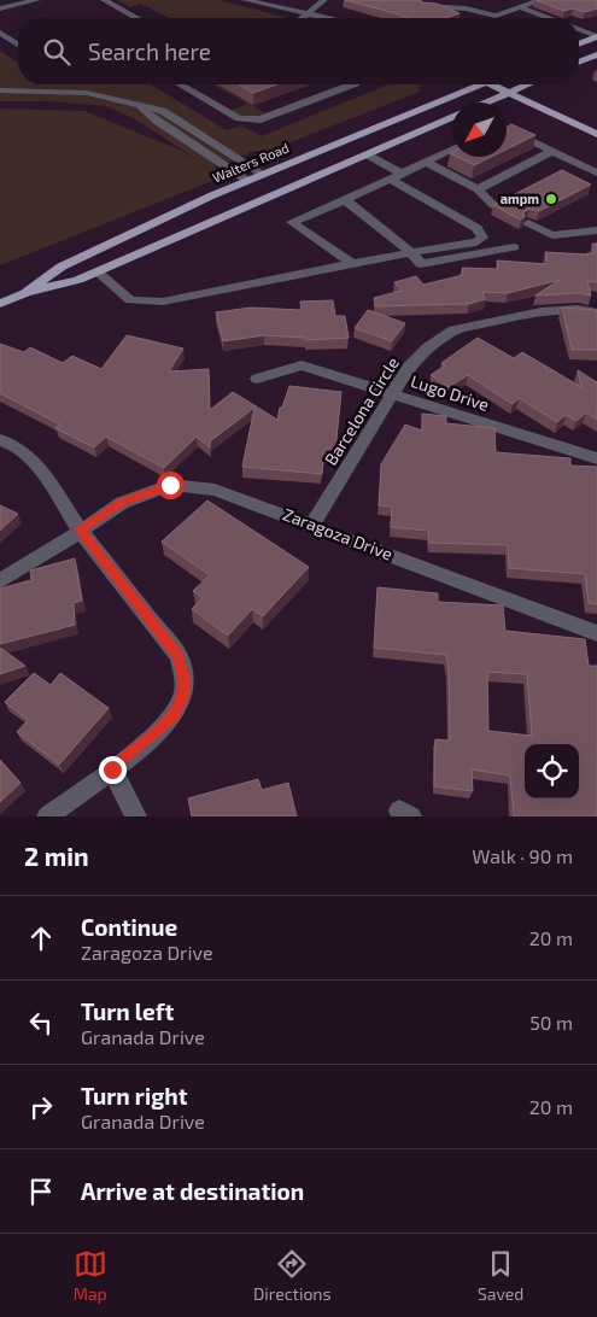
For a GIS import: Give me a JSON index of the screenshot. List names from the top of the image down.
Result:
{
  "streets": {
    "main road": ["Walters Road"],
    "street": ["Lugo Drive", "Barcelona Circle", "Zaragoza Drive"]
  },
  "crossings": [
    ["Lugo Drive", "Barcelona Circle"],
    ["Barcelona Circle", "Zaragoza Drive"]
  ],
  "places": ["ampm"],
  "north": "bottom left",
  "page": {
    "search": "Search here",
    "heading": ["2 min", "Walk · 90 m"],
    "list": [
      ["Continue", "Zaragoza Drive", "20 m"],
      ["Turn left", "Granada Drive", "50 m"],
      ["Turn right", "Granada Drive", "20 m"],
      "Arrive at destination"
    ],
    "nav": ["Map", "Directions", "Saved"]
  }
}
